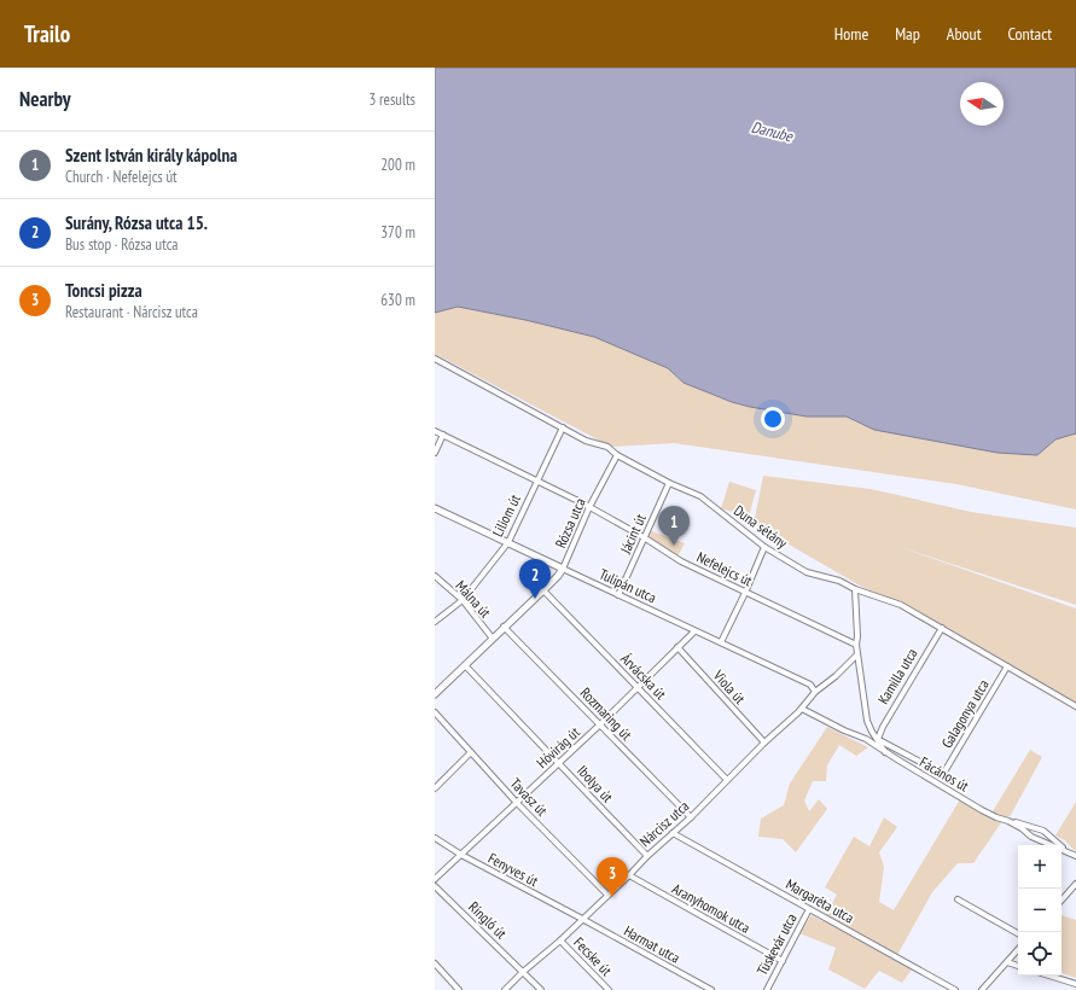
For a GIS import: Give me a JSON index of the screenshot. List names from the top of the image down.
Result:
{
  "streets": {
    "street": [
      "Liliom út",
      "Rózsa utca",
      "Duna sétány",
      "Jácint út",
      "Nefelejcs út",
      "Tulipán utca",
      "Málna út",
      "Árvácska út",
      "Kamilla utca",
      "Viola út",
      "Rozmaring út",
      "Galagonya utca",
      "Hóvirág út",
      "Fácános út",
      "Ibolya út",
      "Tavasz út",
      "Nárcisz utca",
      "Fenyves út",
      "Margaréta utca",
      "Aranyhomok utca",
      "Ringló út",
      "Harmat utca",
      "Tüskevár utca",
      "Fecske út"
    ]
  },
  "crossings": [
    ["Liliom út", "Duna sétány"],
    ["Liliom út", "Nefelejcs út"],
    ["Liliom út", "Tulipán utca"],
    ["Liliom út", "Málna út"],
    ["Rózsa utca", "Duna sétány"],
    ["Rózsa utca", "Nefelejcs út"],
    ["Rózsa utca", "Tulipán utca"],
    ["Rózsa utca", "Málna út"],
    ["Rózsa utca", "Árvácska út"],
    ["Rózsa utca", "Rozmaring út"],
    ["Rózsa utca", "Ibolya út"],
    ["Duna sétány", "Jácint út"],
    ["Duna sétány", "Kamilla utca"],
    ["Duna sétány", "Galagonya utca"],
    ["Jácint út", "Nefelejcs út"],
    ["Jácint út", "Tulipán utca"],
    ["Tulipán utca", "Hóvirág út"],
    ["Tulipán utca", "Nárcisz utca"],
    ["Árvácska út", "Hóvirág út"],
    ["Árvácska út", "Nárcisz utca"],
    ["Kamilla utca", "Galagonya utca"],
    ["Viola út", "Hóvirág út"],
    ["Viola út", "Nárcisz utca"],
    ["Rozmaring út", "Hóvirág út"],
    ["Rozmaring út", "Nárcisz utca"],
    ["Hóvirág út", "Ibolya út"],
    ["Hóvirág út", "Tavasz út"],
    ["Hóvirág út", "Fenyves út"],
    ["Fácános út", "Nárcisz utca"],
    ["Ibolya út", "Nárcisz utca"],
    ["Tavasz út", "Nárcisz utca"],
    ["Nárcisz utca", "Fenyves út"],
    ["Nárcisz utca", "Margaréta utca"],
    ["Nárcisz utca", "Aranyhomok utca"],
    ["Nárcisz utca", "Ringló út"],
    ["Nárcisz utca", "Harmat utca"],
    ["Nárcisz utca", "Fecske út"],
    ["Fenyves út", "Harmat utca"],
    ["Margaréta utca", "Tüskevár utca"],
    ["Aranyhomok utca", "Tüskevár utca"]
  ],
  "water": ["Danube"],
  "north": "left",
  "page": {
    "header": "Trailo",
    "nav": [
      "Home",
      "Map",
      "About",
      "Contact"
    ],
    "heading": ["Nearby", "3 results"],
    "list": [
      {
        "mark": "1",
        "name": "Szent István király kápolna",
        "note": "Church · Nefelejcs út",
        "value": "200 m"
      },
      {
        "mark": "2",
        "name": "Surány, Rózsa utca 15.",
        "note": "Bus stop · Rózsa utca",
        "value": "370 m"
      },
      {
        "mark": "3",
        "name": "Toncsi pizza",
        "note": "Restaurant · Nárcisz utca",
        "value": "630 m"
      }
    ],
    "pins": ["1", "2", "3"],
    "map_buttons": ["+", "−"]
  }
}
